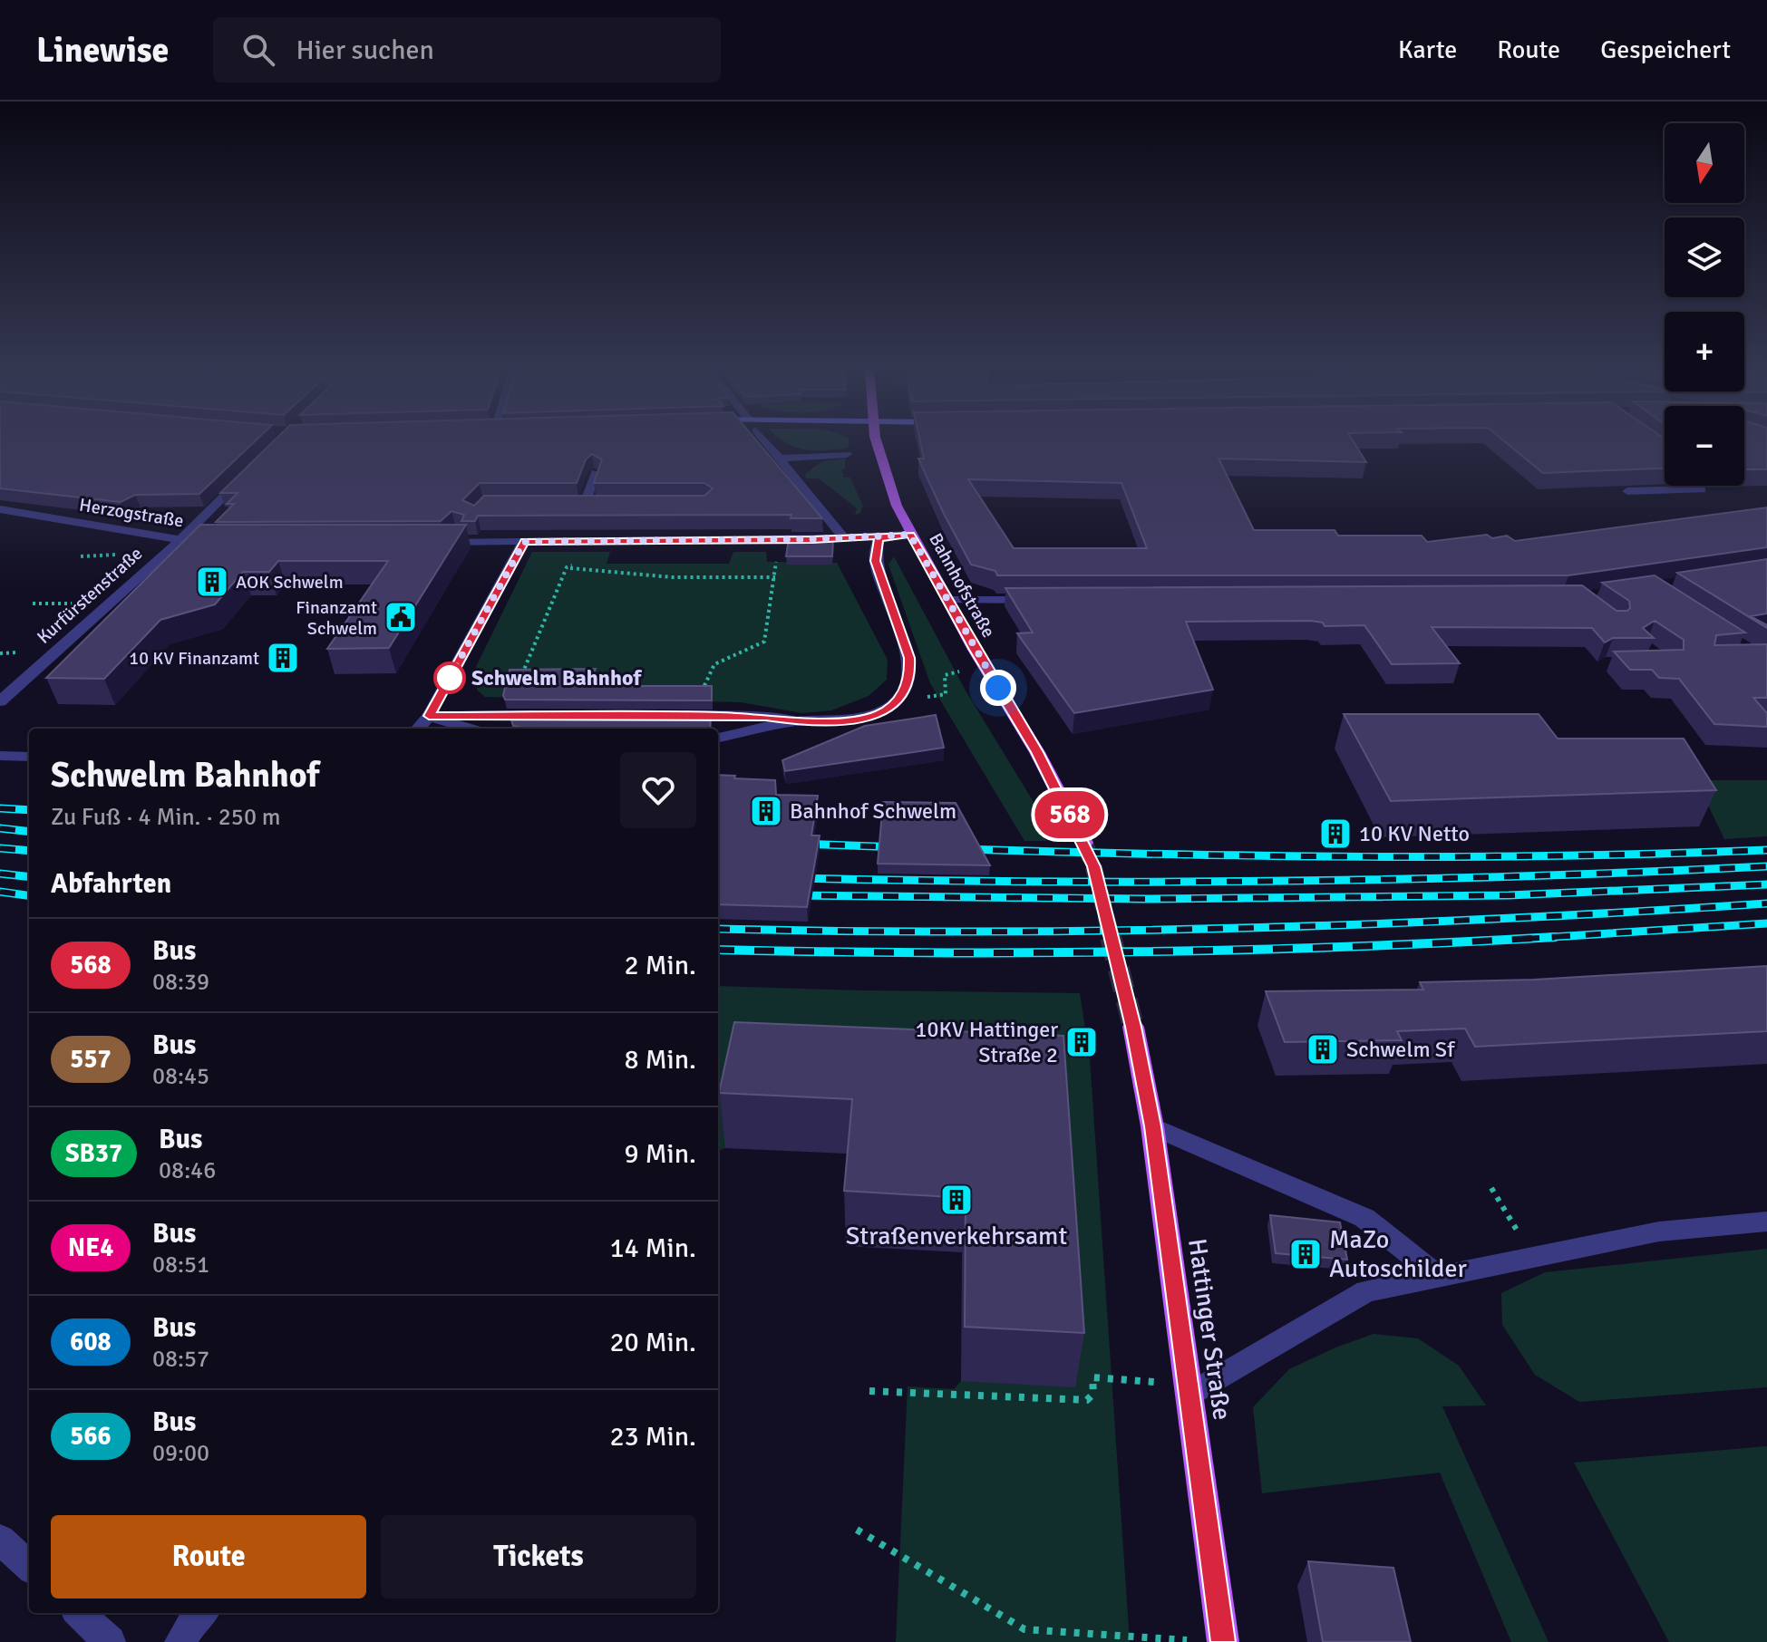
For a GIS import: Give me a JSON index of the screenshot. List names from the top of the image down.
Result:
{
  "streets": {
    "main road": ["Bahnhofstraße", "Hattinger Straße"],
    "street": ["Herzogstraße", "Kurfürstenstraße"]
  },
  "crossings": [
    ["Herzogstraße", "Kurfürstenstraße"]
  ],
  "places": {
    "building": [
      "AOK Schwelm",
      "10 KV Finanzamt",
      "Bahnhof Schwelm",
      "10 KV Netto",
      "10KV Hattinger Straße 2",
      "Schwelm Sf",
      "Straßenverkehrsamt",
      "MaZo Autoschilder"
    ],
    "public building": ["Finanzamt Schwelm"],
    "other": ["Schwelm Bahnhof"]
  },
  "lines": ["bus line 568"],
  "north": "bottom",
  "page": {
    "header": "Linewise",
    "search": "Hier suchen",
    "nav": ["Karte", "Route", "Gespeichert"],
    "on_map": "568",
    "map_buttons": ["+", "−"],
    "heading": [
      ["Schwelm Bahnhof", "Zu Fuß · 4 Min. · 250 m"],
      "Abfahrten"
    ],
    "list": [
      {
        "mark": "568",
        "name": "Bus",
        "note": "08:39",
        "value": "2 Min."
      },
      {
        "mark": "557",
        "name": "Bus",
        "note": "08:45",
        "value": "8 Min."
      },
      {
        "mark": "SB37",
        "name": "Bus",
        "note": "08:46",
        "value": "9 Min."
      },
      {
        "mark": "NE4",
        "name": "Bus",
        "note": "08:51",
        "value": "14 Min."
      },
      {
        "mark": "608",
        "name": "Bus",
        "note": "08:57",
        "value": "20 Min."
      },
      {
        "mark": "566",
        "name": "Bus",
        "note": "09:00",
        "value": "23 Min."
      }
    ],
    "buttons": ["Route", "Tickets"]
  }
}
